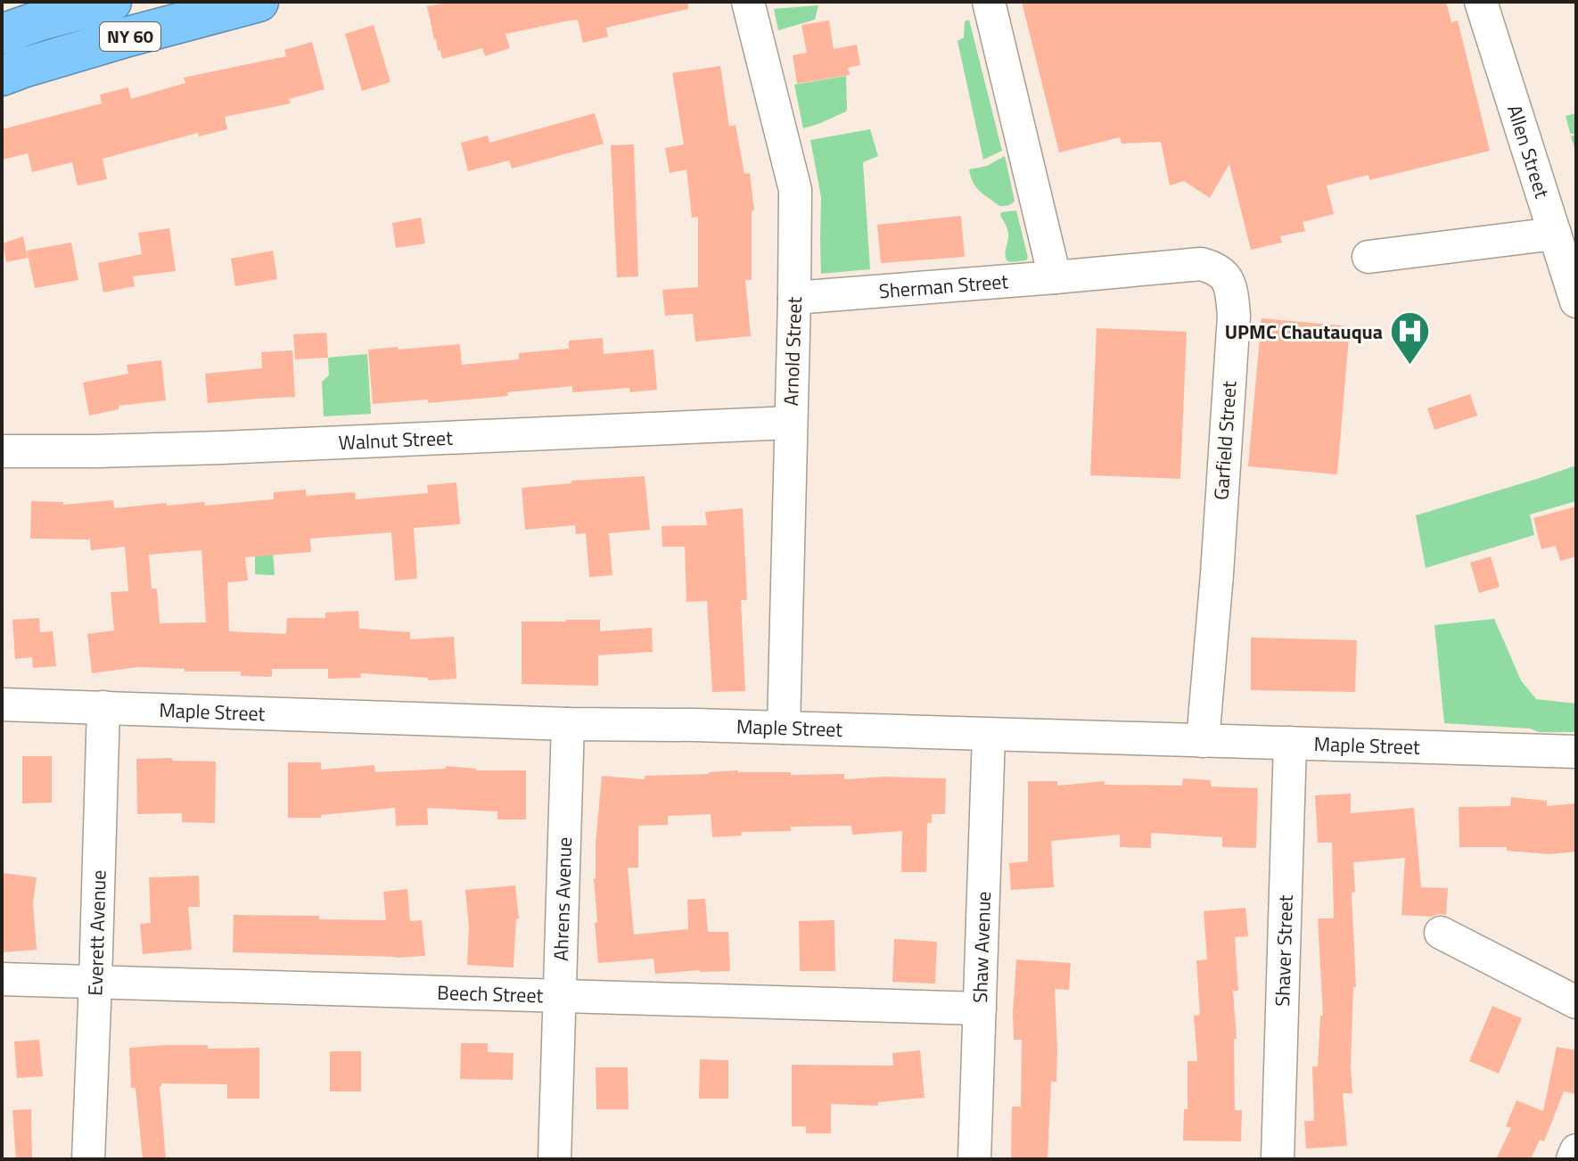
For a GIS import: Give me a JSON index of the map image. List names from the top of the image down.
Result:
{
  "streets": {
    "highway": ["NY 60"],
    "street": [
      "Allen Street",
      "Sherman Street",
      "Arnold Street",
      "Walnut Street",
      "Garfield Street",
      "Maple Street",
      "Ahrens Avenue",
      "Everett Avenue",
      "Shaw Avenue",
      "Shaver Street",
      "Beech Street"
    ]
  },
  "crossings": [
    ["Sherman Street", "Arnold Street"],
    ["Sherman Street", "Garfield Street"],
    ["Arnold Street", "Walnut Street"],
    ["Arnold Street", "Maple Street"],
    ["Garfield Street", "Maple Street"],
    ["Maple Street", "Ahrens Avenue"],
    ["Maple Street", "Everett Avenue"],
    ["Maple Street", "Shaw Avenue"],
    ["Maple Street", "Shaver Street"],
    ["Ahrens Avenue", "Beech Street"],
    ["Everett Avenue", "Beech Street"],
    ["Shaw Avenue", "Beech Street"]
  ],
  "places": {
    "hospital": ["UPMC Chautauqua"]
  }
}
